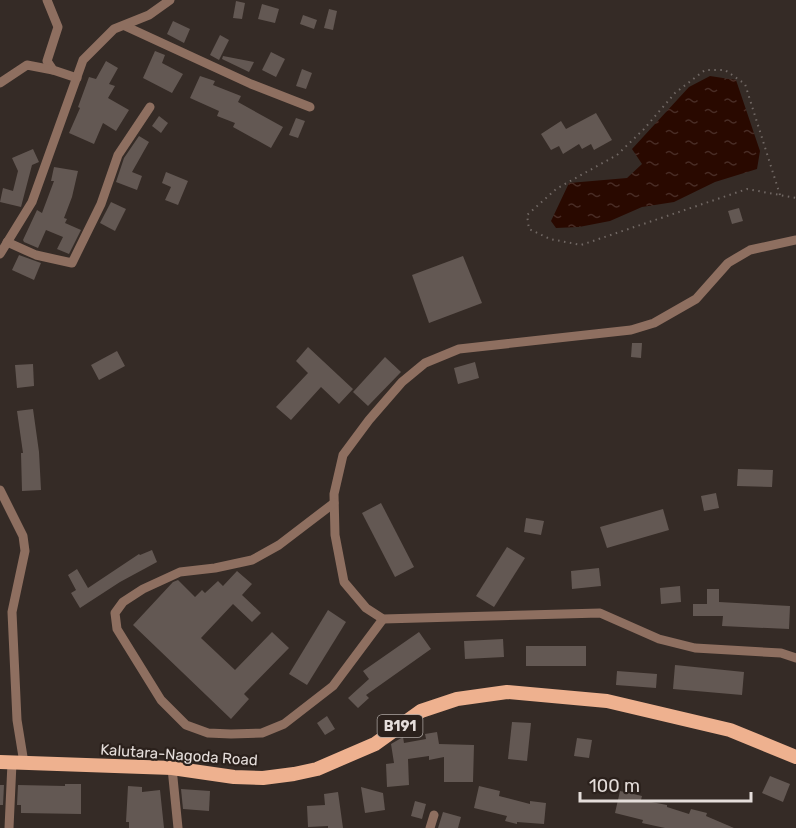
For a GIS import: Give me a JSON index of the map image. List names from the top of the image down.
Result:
{
  "streets": {
    "main road": ["B191", "Kalutara-Nagoda Road"]
  },
  "scale_bar": "100 m"
}
